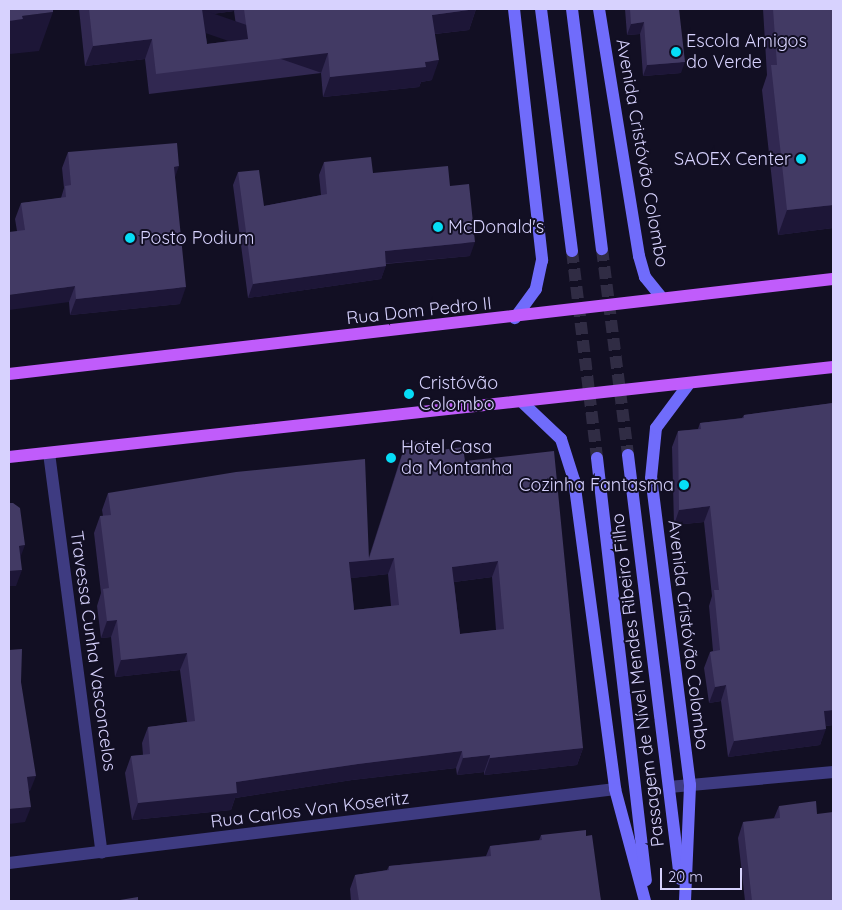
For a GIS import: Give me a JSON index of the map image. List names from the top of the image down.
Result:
{
  "streets": {
    "main road": ["Avenida Cristóvão Colombo", "Rua Dom Pedro II", "Passagem de Nível Mendes Ribeiro Filho"],
    "street": ["Travessa Cunha Vasconcelos", "Rua Carlos Von Koseritz"]
  },
  "crossings": [
    ["Avenida Cristóvão Colombo", "Rua Dom Pedro II"],
    ["Avenida Cristóvão Colombo", "Passagem de Nível Mendes Ribeiro Filho"],
    ["Travessa Cunha Vasconcelos", "Rua Carlos Von Koseritz"]
  ],
  "places": [
    "Escola Amigos do Verde",
    "SAOEX Center",
    "McDonald's",
    "Posto Podium",
    "Cristóvão Colombo",
    "Hotel Casa da Montanha",
    "Cozinha Fantasma"
  ],
  "scale_bar": "20 m"
}
